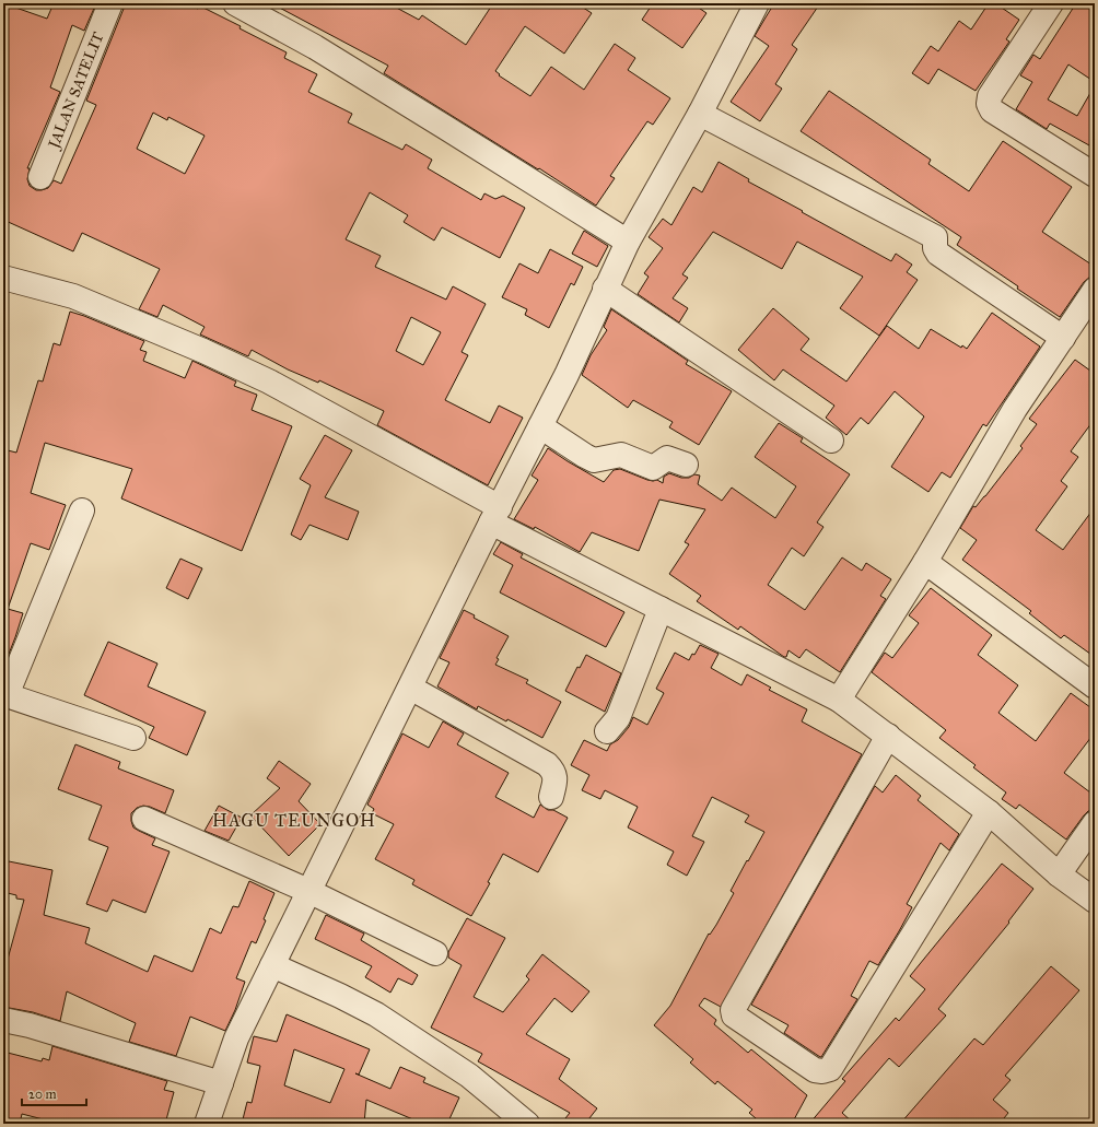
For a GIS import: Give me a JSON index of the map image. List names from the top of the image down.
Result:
{
  "streets": {
    "street": ["JALAN SATELIT"]
  },
  "districts": ["HAGU TEUNGOH"],
  "scale_bar": "20 m"
}
